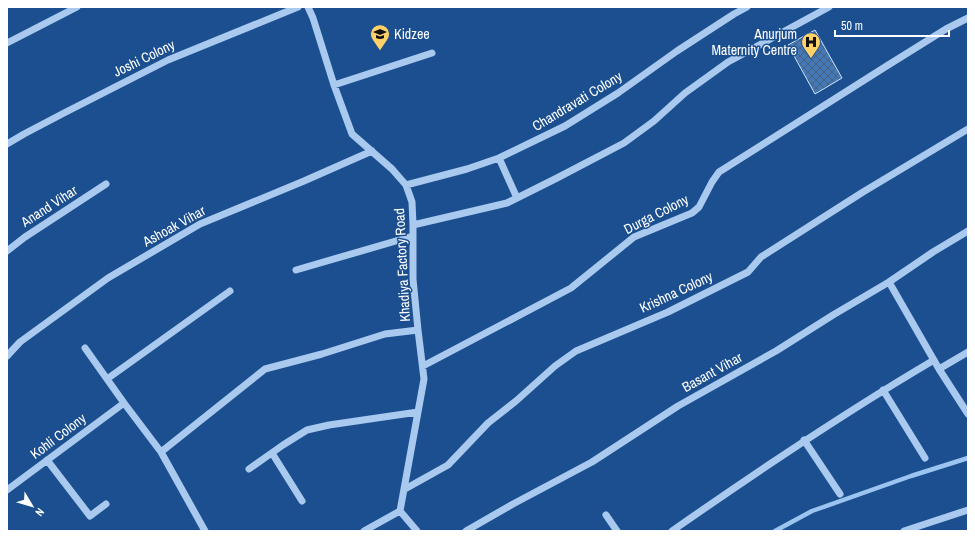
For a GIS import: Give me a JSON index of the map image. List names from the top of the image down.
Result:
{
  "streets": {
    "street": [
      "Joshi Colony",
      "Chandravati Colony",
      "Anand Vihar",
      "Durga Colony",
      "Ashoak Vihar",
      "Khadiya Factory Road",
      "Krishna Colony",
      "Basant Vihar",
      "Kohli Colony"
    ]
  },
  "crossings": [
    ["Chandravati Colony", "Khadiya Factory Road"],
    ["Durga Colony", "Khadiya Factory Road"],
    ["Ashoak Vihar", "Khadiya Factory Road"],
    ["Khadiya Factory Road", "Krishna Colony"]
  ],
  "places": {
    "school or university": ["Kidzee"],
    "hospital": ["Anurjum Maternity Centre"]
  },
  "scale_bar": "50 m",
  "north": "bottom right"
}
